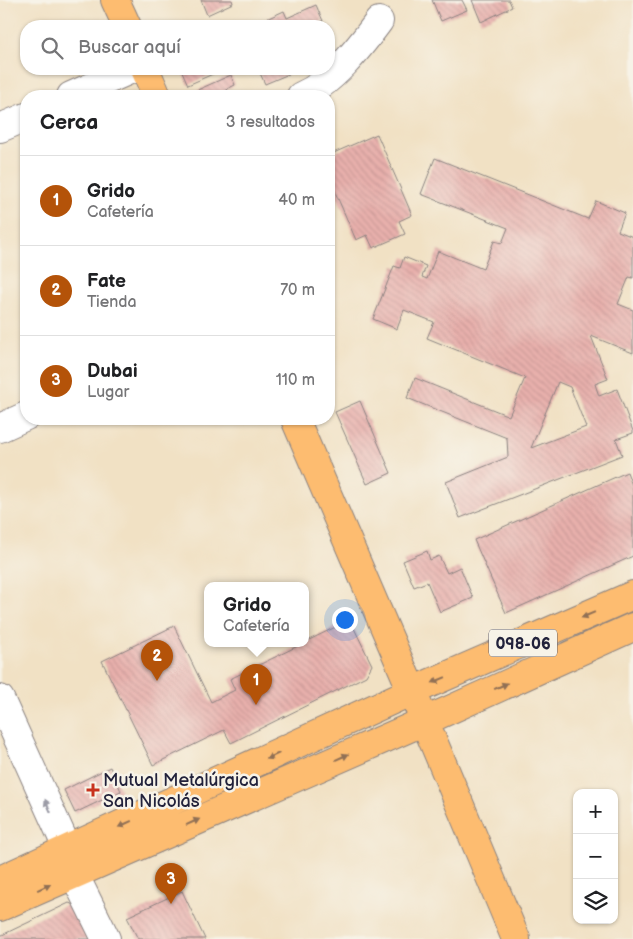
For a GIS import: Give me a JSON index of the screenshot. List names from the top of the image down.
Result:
{
  "streets": {
    "main road": ["098-06"]
  },
  "places": {
    "health": ["Mutual Metalúrgica San Nicolás"]
  },
  "page": {
    "search": "Buscar aquí",
    "heading": ["Cerca", "3 resultados"],
    "list": [
      {
        "mark": "1",
        "name": "Grido",
        "note": "Cafetería",
        "value": "40 m"
      },
      {
        "mark": "2",
        "name": "Fate",
        "note": "Tienda",
        "value": "70 m"
      },
      {
        "mark": "3",
        "name": "Dubai",
        "note": "Lugar",
        "value": "110 m"
      }
    ],
    "popup": ["Grido", "Cafetería"],
    "pins": ["2", "1", "3"],
    "map_buttons": ["+", "−"]
  }
}
